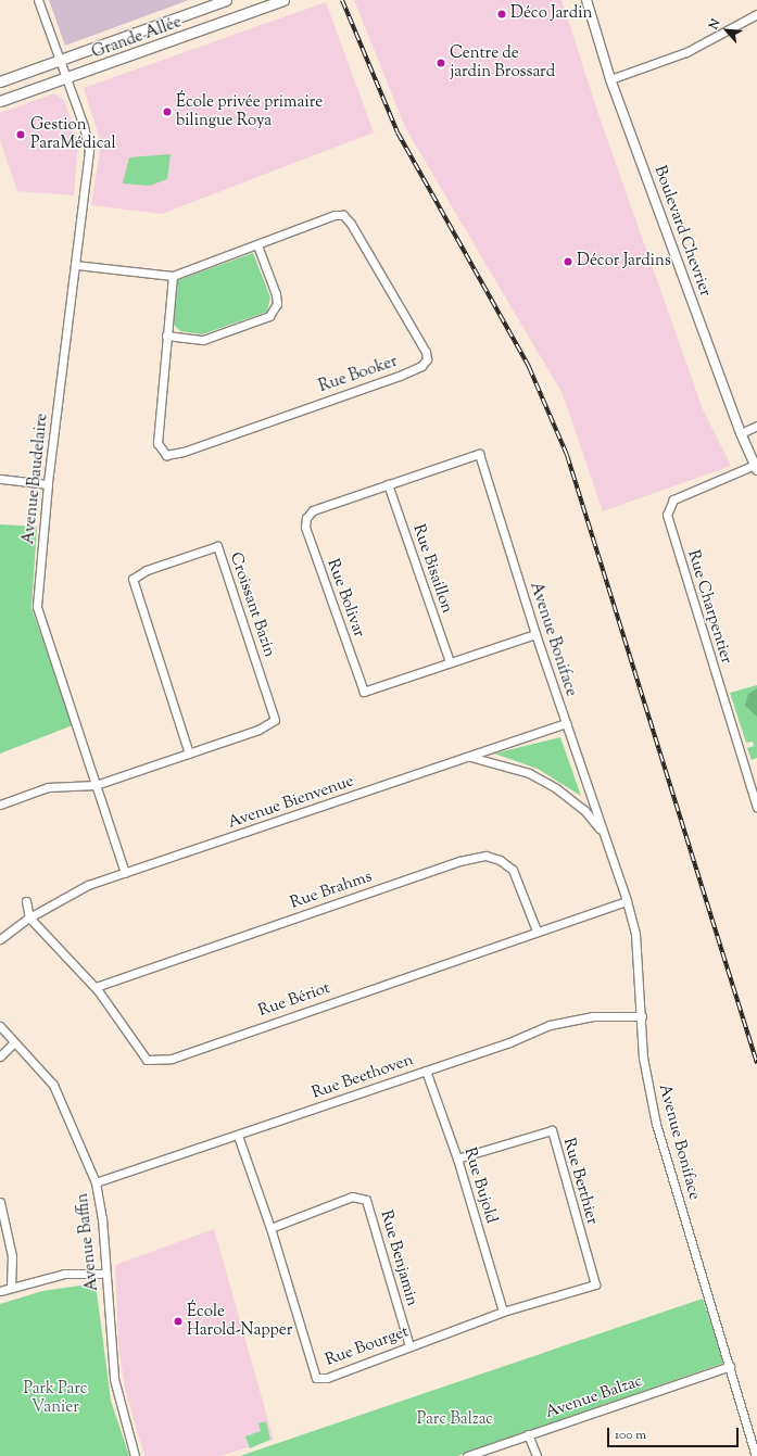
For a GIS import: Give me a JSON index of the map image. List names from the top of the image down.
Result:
{
  "streets": {
    "main road": ["Grande Allée"],
    "street": [
      "Boulevard Chevrier",
      "Rue Booker",
      "Avenue Baudelaire",
      "Rue Bisaillon",
      "Rue Bolivar",
      "Croissant Bazin",
      "Rue Charpentier",
      "Avenue Boniface",
      "Avenue Bienvenue",
      "Rue Brahms",
      "Rue Bériot",
      "Rue Beethoven",
      "Rue Berthier",
      "Rue Bujold",
      "Avenue Baffin",
      "Rue Benjamin",
      "Rue Bourget",
      "Avenue Balzac"
    ]
  },
  "crossings": [
    ["Grande Allée", "Avenue Baudelaire"],
    ["Boulevard Chevrier", "Rue Charpentier"],
    ["Rue Booker", "Avenue Baudelaire"],
    ["Avenue Baudelaire", "Croissant Bazin"],
    ["Avenue Baudelaire", "Avenue Bienvenue"],
    ["Rue Bisaillon", "Rue Bolivar"],
    ["Rue Bolivar", "Avenue Boniface"],
    ["Avenue Boniface", "Avenue Bienvenue"],
    ["Avenue Boniface", "Rue Bériot"],
    ["Avenue Boniface", "Rue Beethoven"],
    ["Avenue Boniface", "Avenue Balzac"],
    ["Avenue Bienvenue", "Rue Bériot"],
    ["Rue Brahms", "Rue Bériot"],
    ["Rue Beethoven", "Rue Bujold"],
    ["Rue Beethoven", "Avenue Baffin"],
    ["Rue Beethoven", "Rue Bourget"],
    ["Rue Berthier", "Rue Bujold"],
    ["Rue Berthier", "Rue Bourget"],
    ["Rue Bujold", "Rue Bourget"],
    ["Rue Benjamin", "Rue Bourget"]
  ],
  "parks": ["Park Parc Vanier", "Parc Balzac"],
  "places": [
    "Déco Jardin",
    "Centre de jardin Brossard",
    "École privée primaire bilingue Roya",
    "Gestion ParaMédical",
    "Décor Jardins",
    "École Harold-Napper"
  ],
  "scale_bar": "100 m",
  "north": "top left"
}
